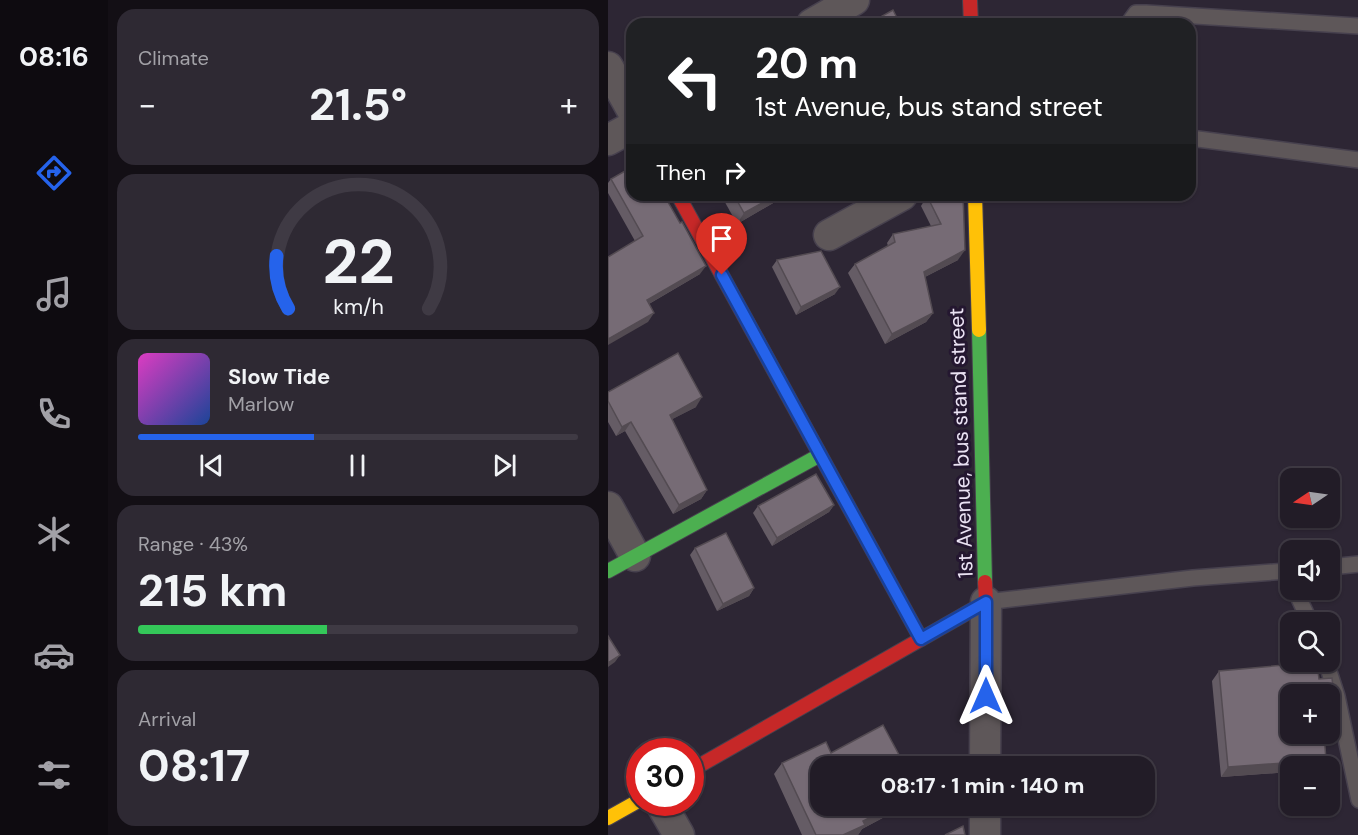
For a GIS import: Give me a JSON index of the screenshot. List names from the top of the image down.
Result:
{
  "streets": {
    "street": ["1st Avenue, bus stand street"]
  },
  "north": "left",
  "page": {
    "tabs": "08:16",
    "tile": [
      "Climate",
      ["Range · 43%", "215 km"],
      ["Arrival", "08:17"]
    ],
    "turn": ["20 m", "1st Avenue, bus stand street"],
    "heat": ["−", "21.5°", "+"],
    "then": "Then",
    "song": ["Slow Tide", "Marlow"],
    "map_buttons": ["+", "−"],
    "limit": "30",
    "trip": "08:17 · 1 min · 140 m",
    "gauge": ["22", "km/h"]
  }
}
